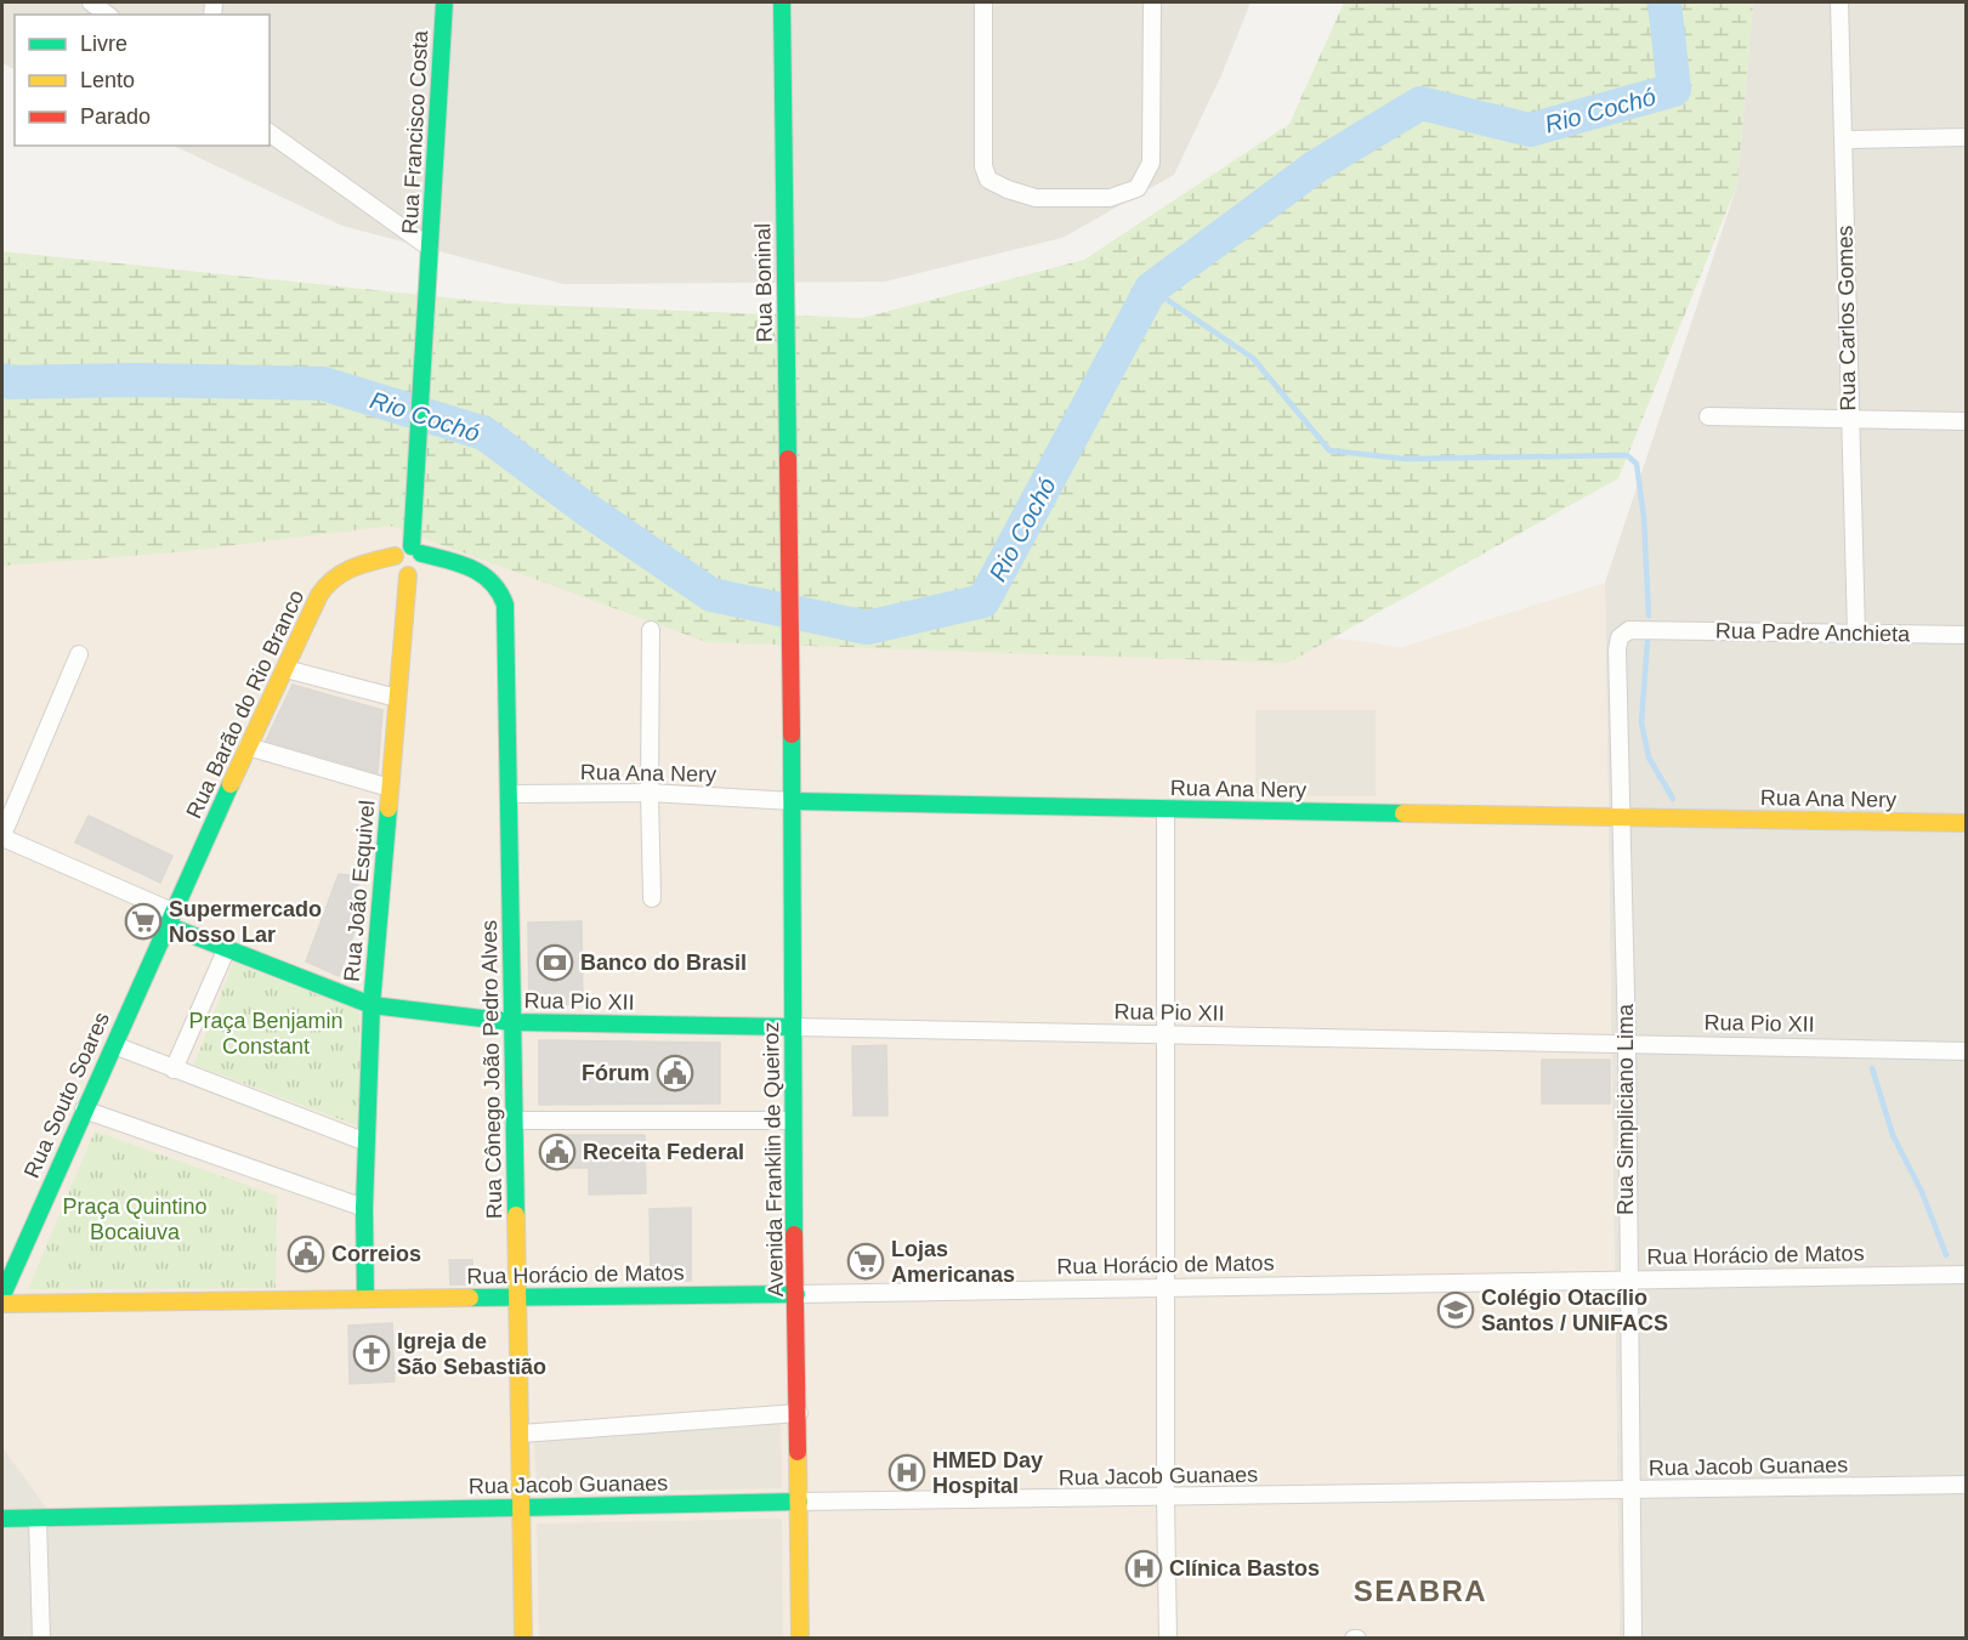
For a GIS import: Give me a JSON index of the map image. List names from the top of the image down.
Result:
{
  "streets": {
    "street": [
      "Rua Francisco Costa",
      "Rua Boninal",
      "Rua Carlos Gomes",
      "Rua Padre Anchieta",
      "Rua Barão do Rio Branco",
      "Rua Ana Nery",
      "Rua João Esquivel",
      "Rua Pio XII",
      "Rua Cônego João Pedro Alves",
      "Rua Souto Soares",
      "Rua Simpliciano Lima",
      "Avenida Franklin de Queiroz",
      "Rua Horácio de Matos",
      "Rua Jacob Guanaes"
    ]
  },
  "crossings": [
    ["Rua Francisco Costa", "Rua Barão do Rio Branco"],
    ["Rua Francisco Costa", "Rua João Esquivel"],
    ["Rua Francisco Costa", "Rua Cônego João Pedro Alves"],
    ["Rua Boninal", "Avenida Franklin de Queiroz"],
    ["Rua Carlos Gomes", "Rua Padre Anchieta"],
    ["Rua Padre Anchieta", "Rua Simpliciano Lima"],
    ["Rua Barão do Rio Branco", "Rua João Esquivel"],
    ["Rua Barão do Rio Branco", "Rua Cônego João Pedro Alves"],
    ["Rua Barão do Rio Branco", "Rua Souto Soares"],
    ["Rua Ana Nery", "Rua Cônego João Pedro Alves"],
    ["Rua Ana Nery", "Rua Simpliciano Lima"],
    ["Rua Ana Nery", "Avenida Franklin de Queiroz"],
    ["Rua João Esquivel", "Rua Pio XII"],
    ["Rua João Esquivel", "Rua Cônego João Pedro Alves"],
    ["Rua João Esquivel", "Rua Horácio de Matos"],
    ["Rua Pio XII", "Rua Cônego João Pedro Alves"],
    ["Rua Pio XII", "Rua Simpliciano Lima"],
    ["Rua Pio XII", "Avenida Franklin de Queiroz"],
    ["Rua Cônego João Pedro Alves", "Rua Horácio de Matos"],
    ["Rua Cônego João Pedro Alves", "Rua Jacob Guanaes"],
    ["Rua Simpliciano Lima", "Rua Horácio de Matos"],
    ["Rua Simpliciano Lima", "Rua Jacob Guanaes"],
    ["Avenida Franklin de Queiroz", "Rua Horácio de Matos"],
    ["Avenida Franklin de Queiroz", "Rua Jacob Guanaes"]
  ],
  "districts": ["SEABRA"],
  "water": ["Rio Cochó"],
  "parks": ["Praça Benjamin Constant", "Praça Quintino Bocaiuva"],
  "places": {
    "supermarket": ["Supermercado Nosso Lar", "Lojas Americanas"],
    "bank": ["Banco do Brasil"],
    "public building": ["Fórum", "Receita Federal", "Correios"],
    "school or university": ["Colégio Otacílio Santos / UNIFACS"],
    "church": ["Igreja de São Sebastião"],
    "hospital": ["HMED Day Hospital", "Clínica Bastos"]
  },
  "legend": ["Livre", "Lento", "Parado"]
}
